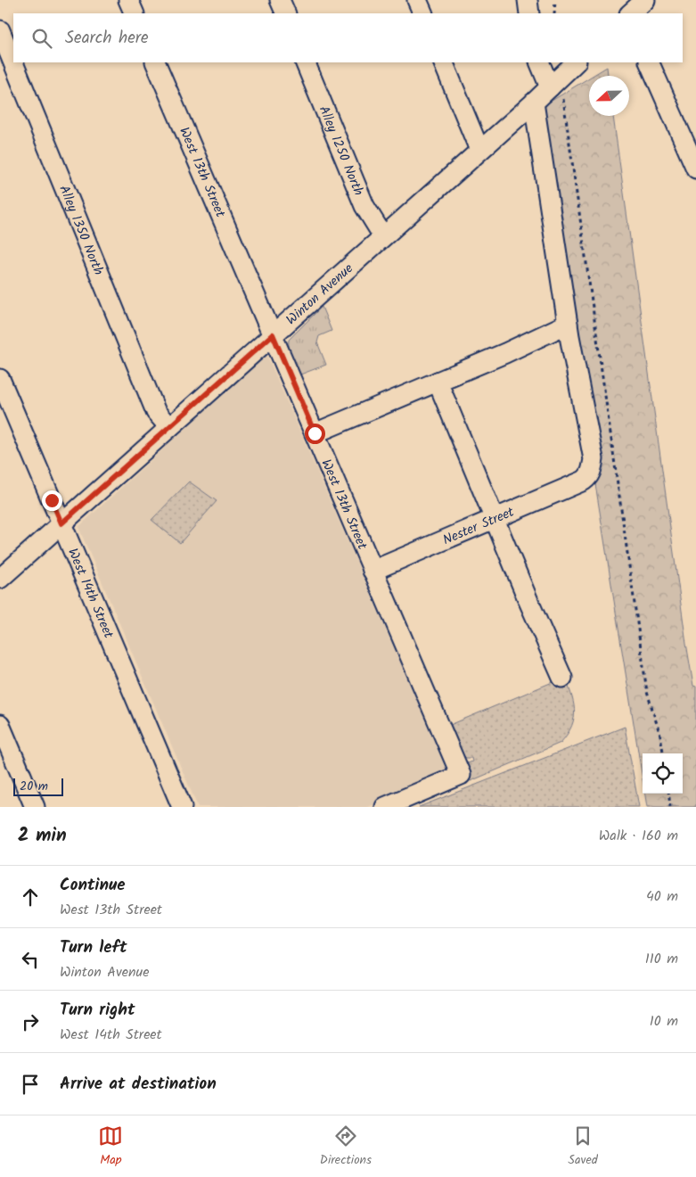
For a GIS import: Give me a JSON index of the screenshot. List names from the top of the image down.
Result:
{
  "streets": {
    "street": [
      "Alley 1250 North",
      "West 13th Street",
      "Alley 1350 North",
      "Winton Avenue",
      "Nester Street",
      "West 14th Street"
    ]
  },
  "crossings": [
    ["Alley 1250 North", "Winton Avenue"],
    ["West 13th Street", "Winton Avenue"],
    ["West 13th Street", "Nester Street"],
    ["Alley 1350 North", "Winton Avenue"],
    ["Winton Avenue", "West 14th Street"]
  ],
  "scale_bar": "20 m",
  "north": "left",
  "page": {
    "search": "Search here",
    "scale": "20 m",
    "heading": ["2 min", "Walk · 160 m"],
    "list": [
      ["Continue", "West 13th Street", "40 m"],
      ["Turn left", "Winton Avenue", "110 m"],
      ["Turn right", "West 14th Street", "10 m"],
      "Arrive at destination"
    ],
    "nav": ["Map", "Directions", "Saved"]
  }
}
